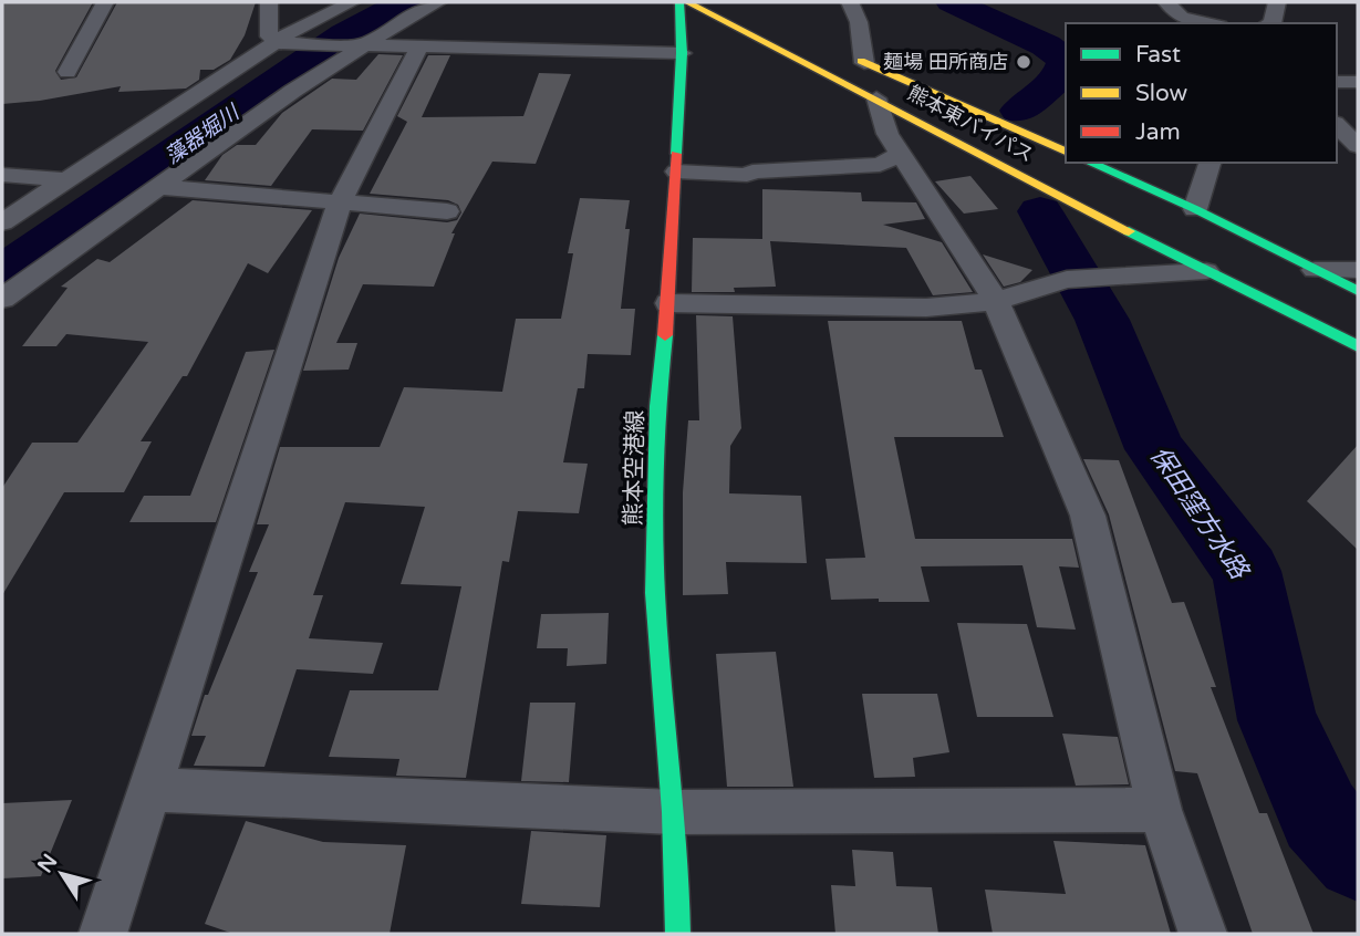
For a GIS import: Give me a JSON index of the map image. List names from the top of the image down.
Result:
{
  "streets": {
    "main road": ["熊本東バイパス", "熊本空港線"]
  },
  "water": ["藻器堀川", "保田窪方水路"],
  "places": ["麺場 田所商店"],
  "legend": ["Fast", "Slow", "Jam"],
  "north": "top left"
}
